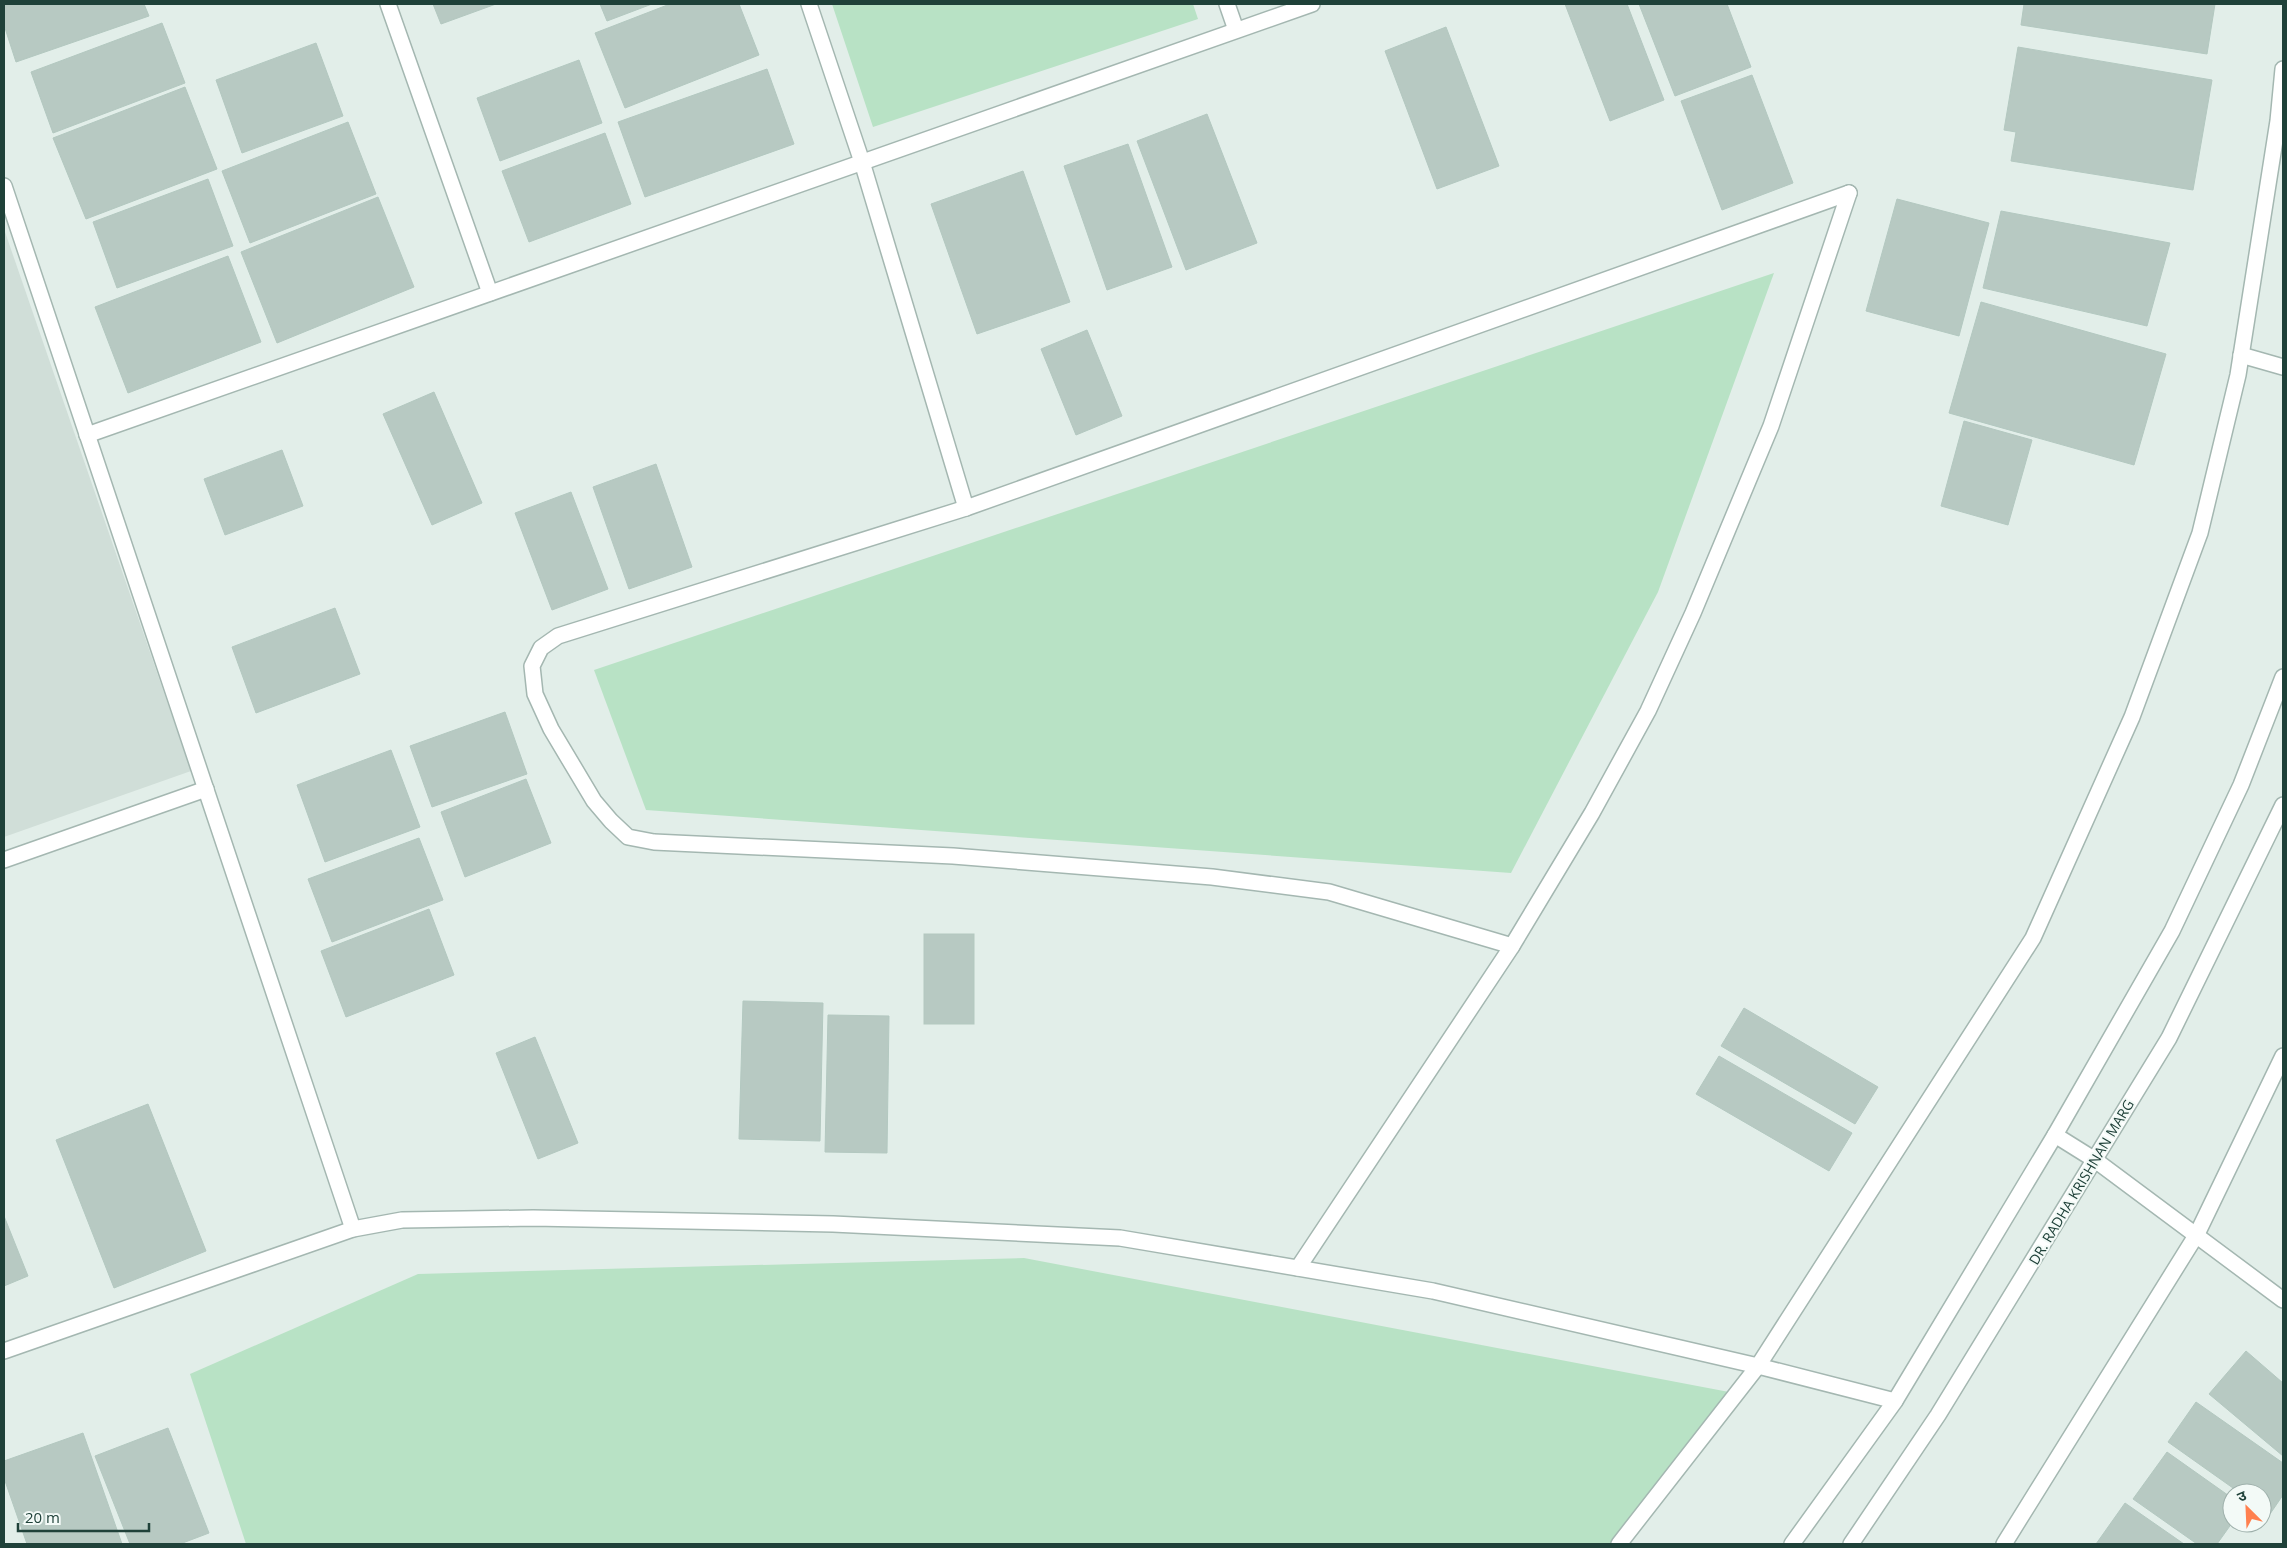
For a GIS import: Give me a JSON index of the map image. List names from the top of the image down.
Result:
{
  "streets": {
    "street": ["DR. RADHA KRISHNAN MARG"]
  },
  "scale_bar": "20 m",
  "north": "top left"
}
